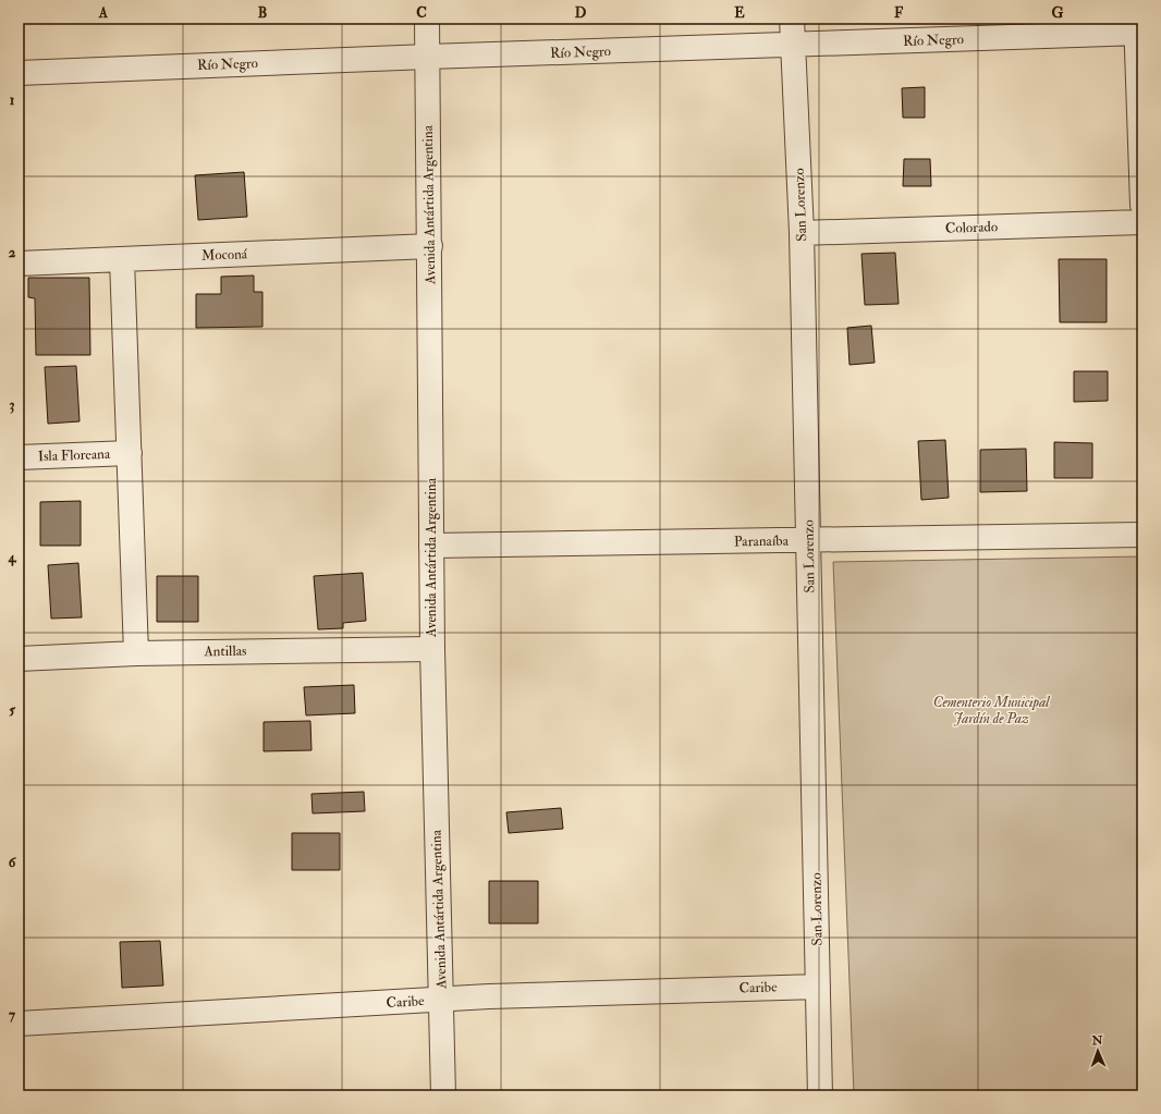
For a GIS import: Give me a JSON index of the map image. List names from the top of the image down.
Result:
{
  "streets": {
    "street": [
      "Río Negro",
      "Avenida Antártida Argentina",
      "San Lorenzo",
      "Colorado",
      "Moconá",
      "Isla Floreana",
      "Paranaíba",
      "Antillas",
      "Caribe"
    ]
  },
  "crossings": [
    ["Río Negro", "Avenida Antártida Argentina"],
    ["Río Negro", "San Lorenzo"],
    ["Avenida Antártida Argentina", "Moconá"],
    ["Avenida Antártida Argentina", "Paranaíba"],
    ["Avenida Antártida Argentina", "Antillas"],
    ["Avenida Antártida Argentina", "Caribe"],
    ["San Lorenzo", "Colorado"],
    ["San Lorenzo", "Paranaíba"],
    ["San Lorenzo", "Caribe"]
  ],
  "parks": ["Cementerio Municipal Jardín de Paz"],
  "north": "top",
  "grid": {
    "columns": [
      "A",
      "B",
      "C",
      "D",
      "E",
      "F",
      "G"
    ],
    "rows": [
      "1",
      "2",
      "3",
      "4",
      "5",
      "6",
      "7"
    ]
  }
}
